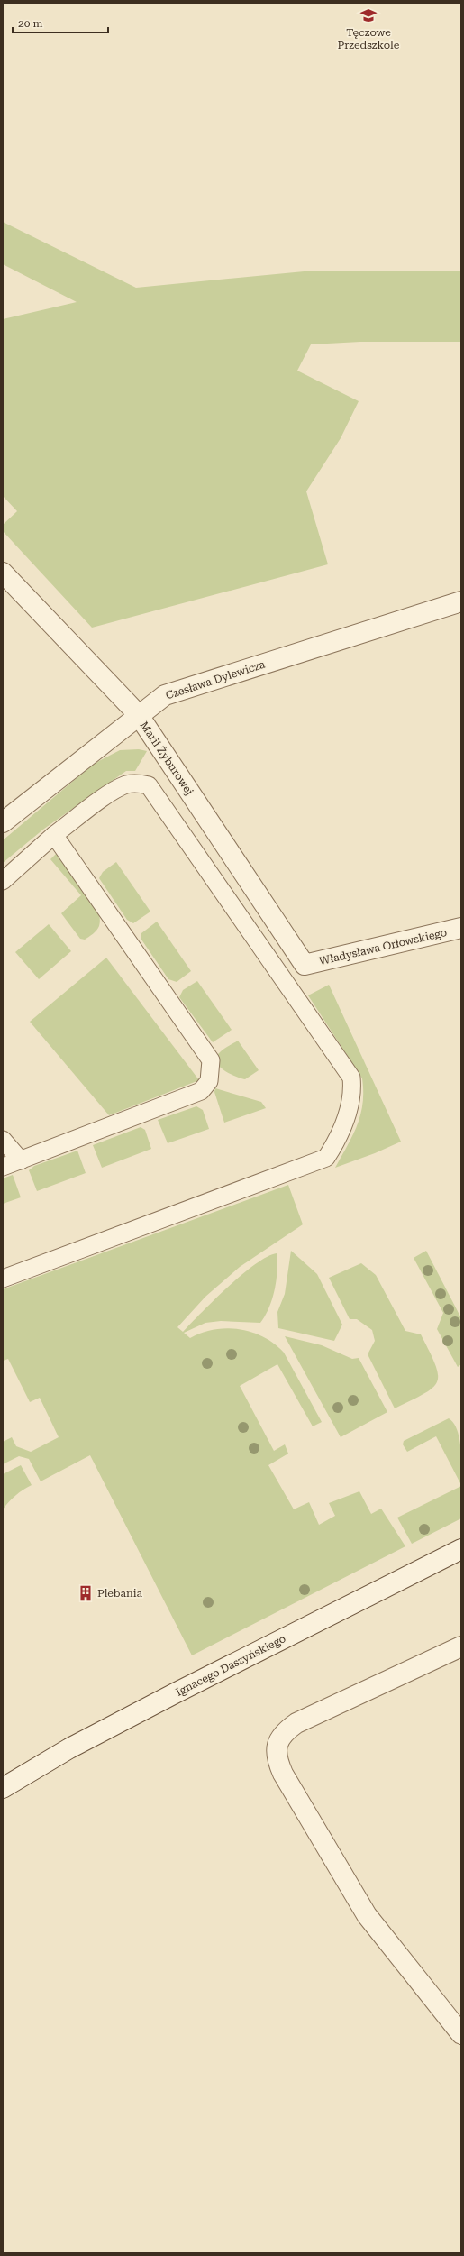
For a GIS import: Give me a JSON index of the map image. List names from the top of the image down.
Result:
{
  "streets": {
    "street": [
      "Czesława Dylewicza",
      "Marii Żyburowej",
      "Władysława Orłowskiego",
      "Ignacego Daszyńskiego"
    ]
  },
  "crossings": [
    ["Czesława Dylewicza", "Marii Żyburowej"],
    ["Marii Żyburowej", "Władysława Orłowskiego"]
  ],
  "places": {
    "school or university": ["Tęczowe Przedszkole"],
    "building": ["Plebania"]
  },
  "scale_bar": "20 m"
}
